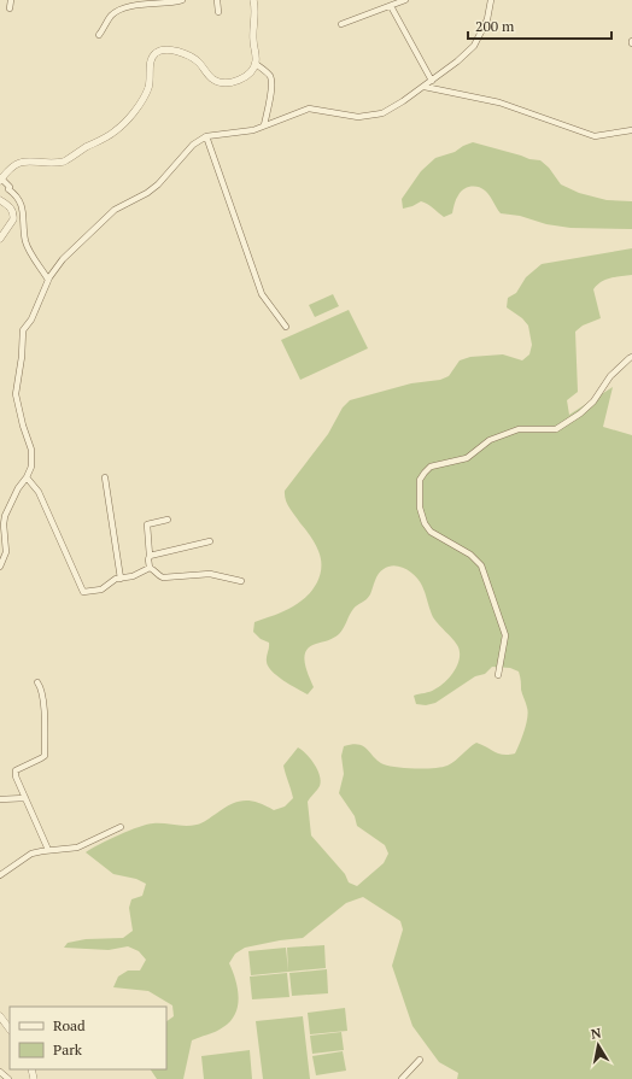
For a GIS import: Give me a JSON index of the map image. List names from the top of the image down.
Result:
{
  "legend": ["Road", "Park"],
  "scale_bar": "200 m",
  "north": "top"
}
